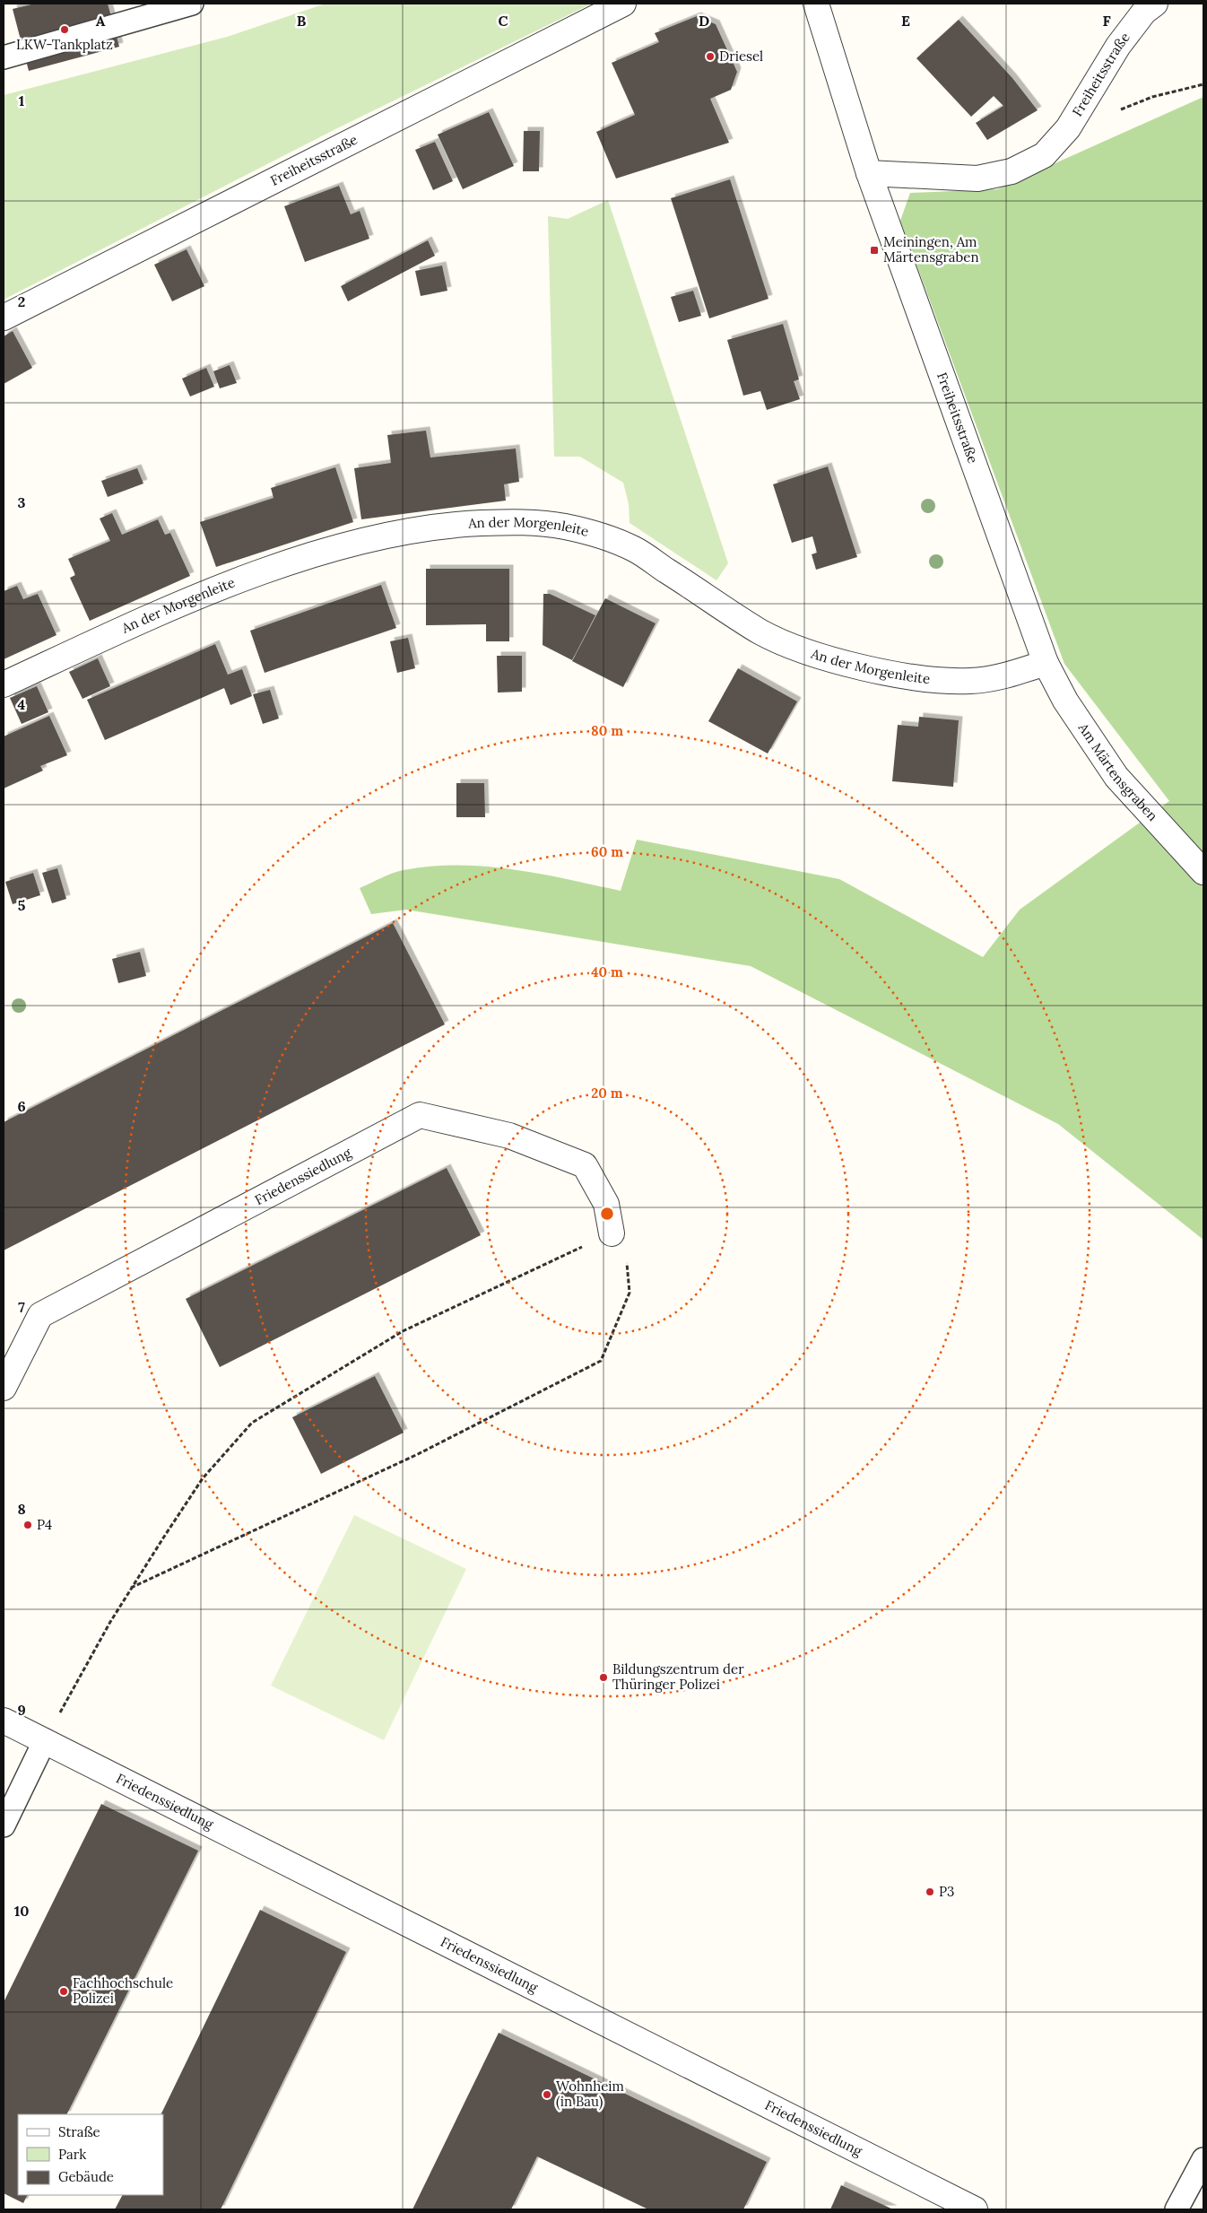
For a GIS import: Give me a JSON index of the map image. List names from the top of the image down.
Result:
{
  "streets": {
    "street": [
      "Freiheitsstraße",
      "An der Morgenleite",
      "Am Märtensgraben",
      "Friedenssiedlung"
    ]
  },
  "crossings": [
    ["Freiheitsstraße", "An der Morgenleite"],
    ["Freiheitsstraße", "Am Märtensgraben"],
    ["An der Morgenleite", "Am Märtensgraben"]
  ],
  "places": {
    "other": [
      "LKW-Tankplatz",
      "Driesel",
      "P4",
      "Bildungszentrum der Thüringer Polizei",
      "P3",
      "Fachhochschule Polizei",
      "Wohnheim (in Bau)"
    ],
    "transit": ["Meiningen, Am Märtensgraben"]
  },
  "legend": ["Straße", "Park", "Gebäude"],
  "grid": {
    "columns": [
      "A",
      "B",
      "C",
      "D",
      "E",
      "F"
    ],
    "rows": [
      "1",
      "2",
      "3",
      "4",
      "5",
      "6",
      "7",
      "8",
      "9",
      "10"
    ]
  },
  "rings": [
    "80 m",
    "60 m",
    "40 m",
    "20 m"
  ]
}
